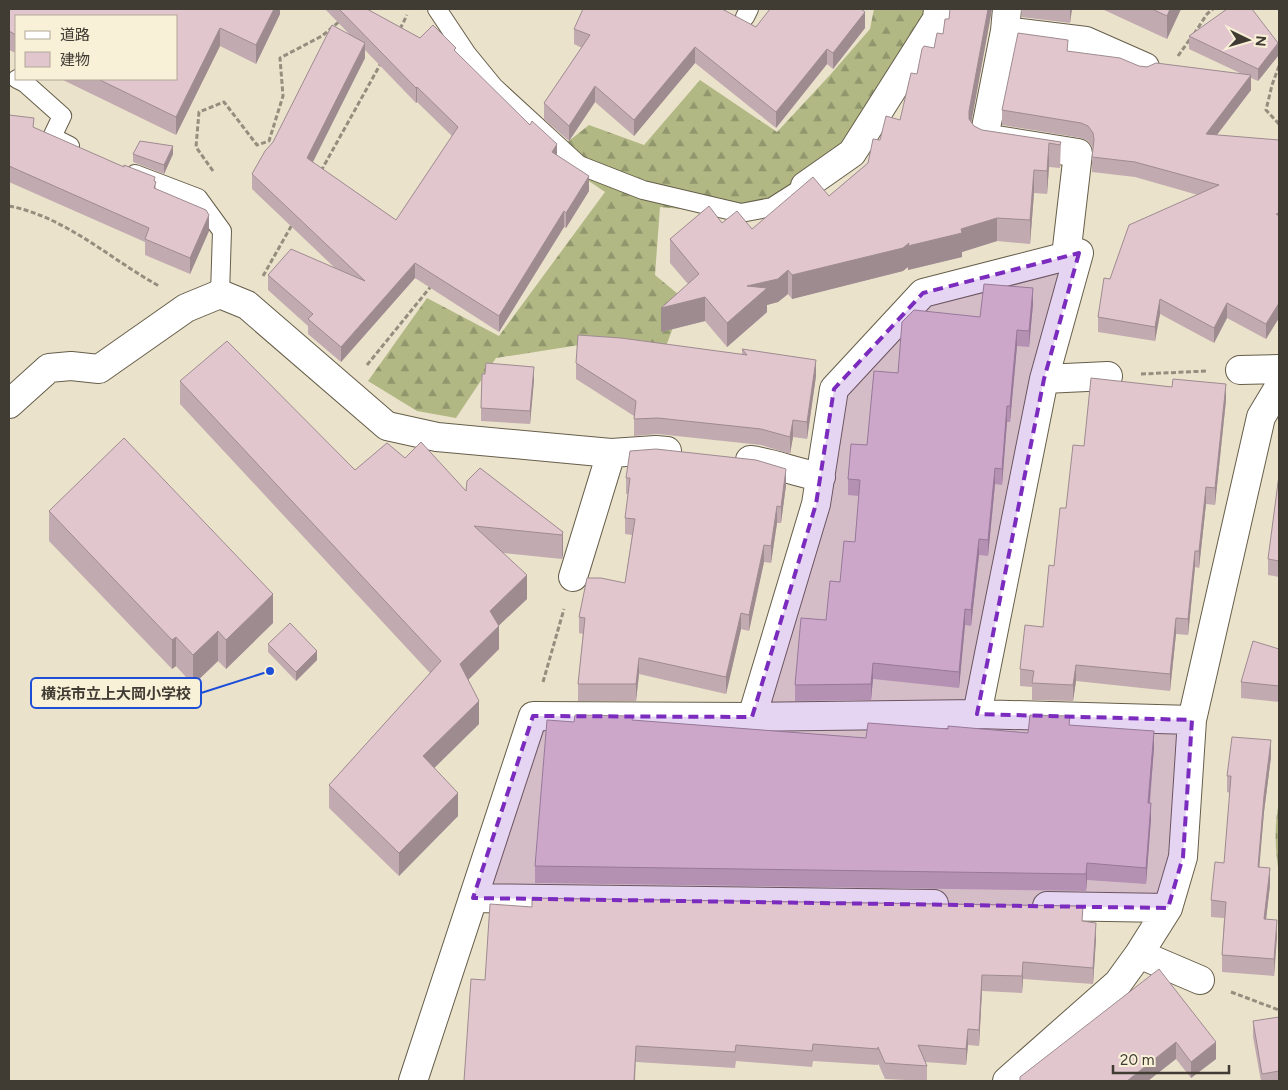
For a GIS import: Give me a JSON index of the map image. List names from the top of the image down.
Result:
{
  "places": ["横浜市立上大岡小学校"],
  "legend": ["道路", "建物"],
  "scale_bar": "20 m",
  "north": "right"
}
